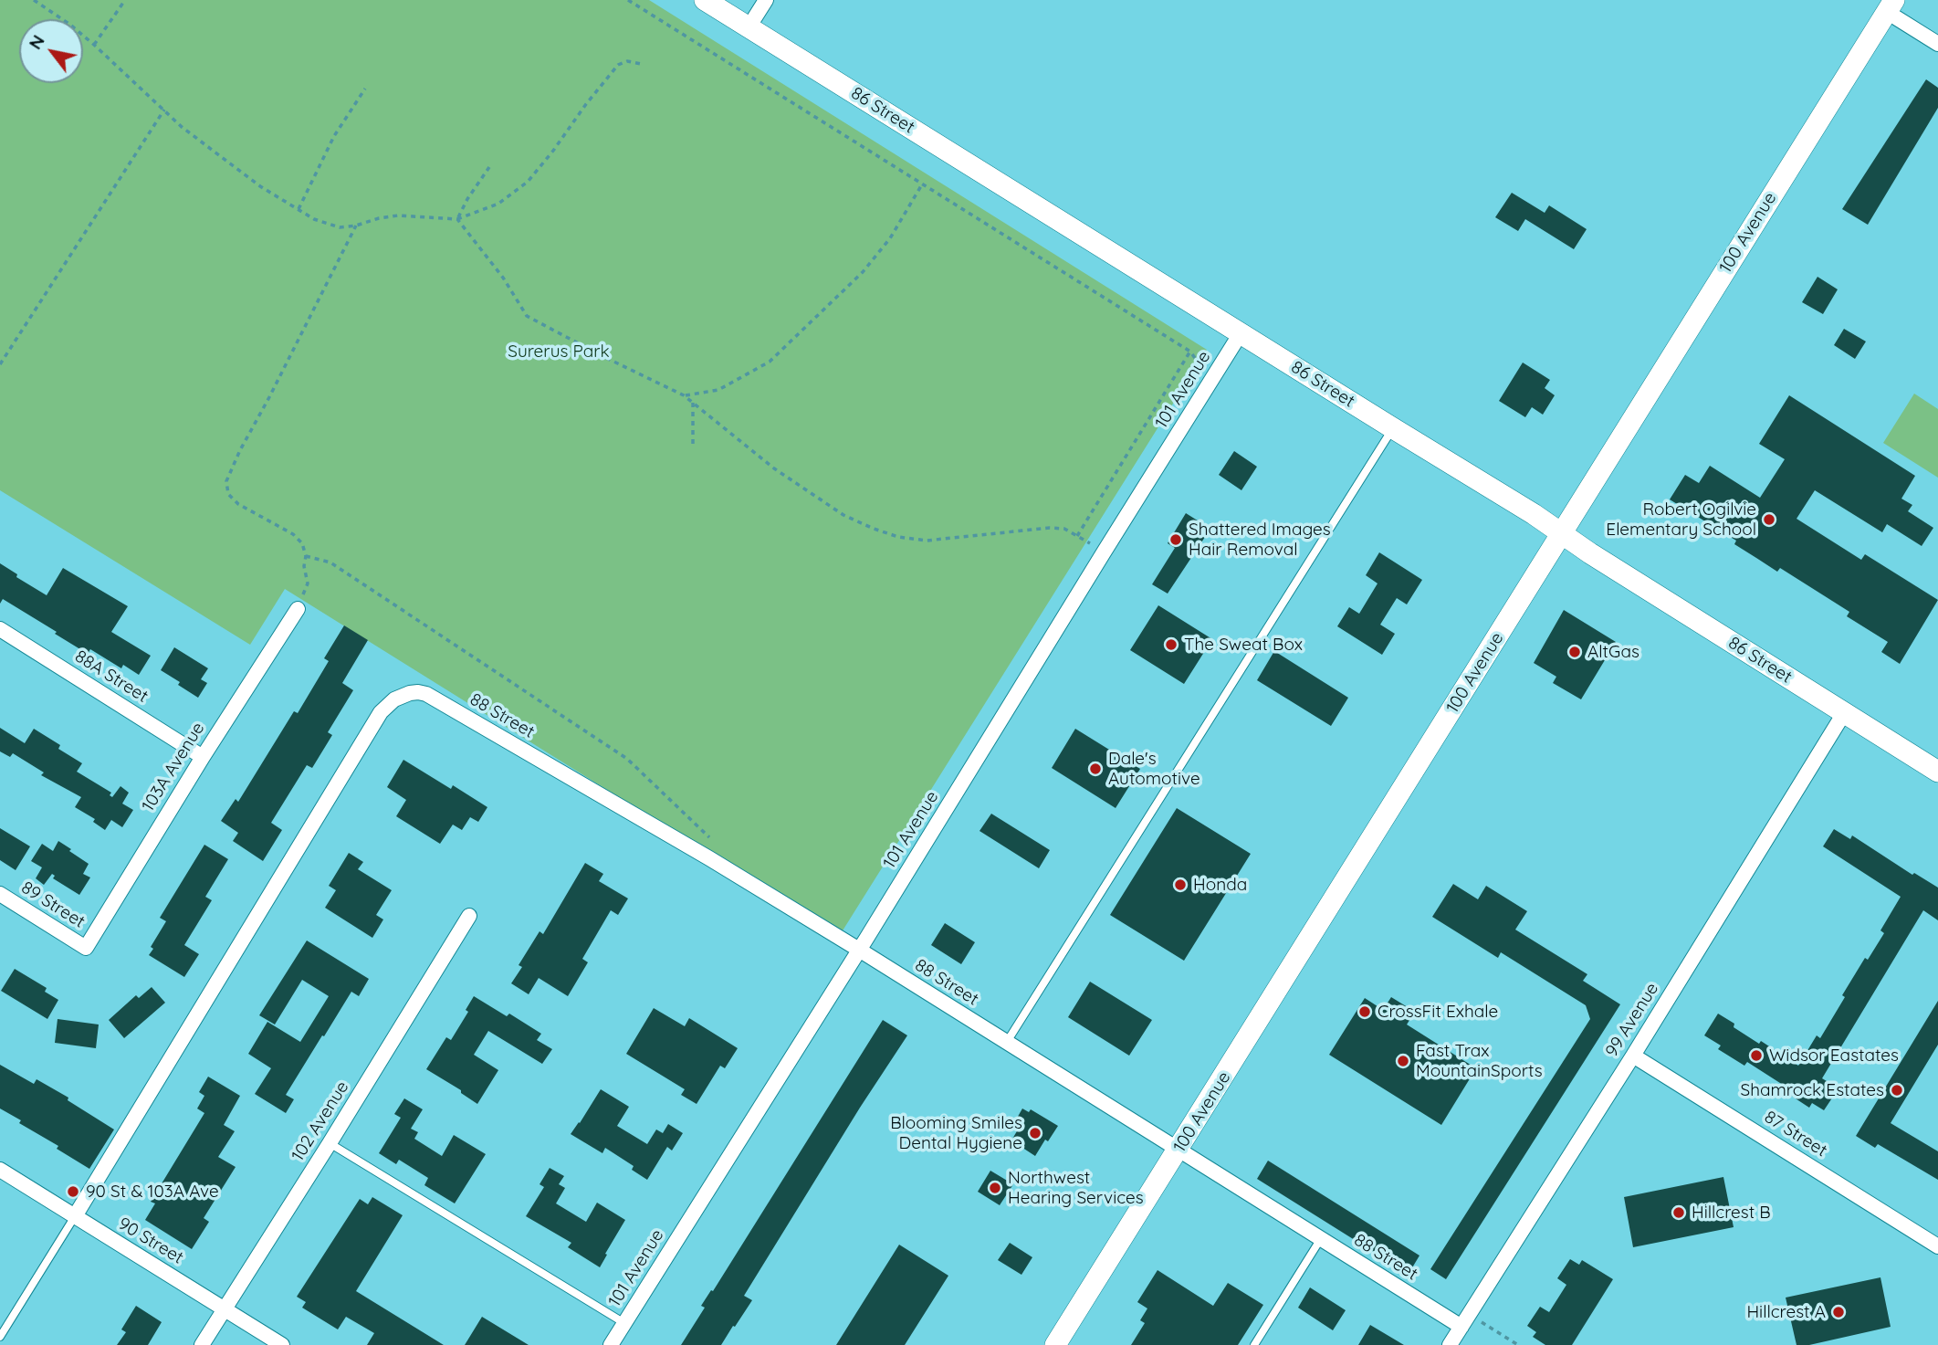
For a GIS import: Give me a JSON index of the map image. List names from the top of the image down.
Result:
{
  "streets": {
    "main road": ["86 Street", "100 Avenue"],
    "street": [
      "101 Avenue",
      "88A Street",
      "88 Street",
      "103A Avenue",
      "89 Street",
      "99 Avenue",
      "102 Avenue",
      "87 Street",
      "90 Street"
    ]
  },
  "crossings": [
    ["86 Street", "100 Avenue"],
    ["86 Street", "101 Avenue"],
    ["86 Street", "99 Avenue"],
    ["100 Avenue", "88 Street"],
    ["101 Avenue", "88 Street"],
    ["88A Street", "103A Avenue"],
    ["88 Street", "99 Avenue"],
    ["88 Street", "90 Street"],
    ["103A Avenue", "89 Street"],
    ["99 Avenue", "87 Street"],
    ["102 Avenue", "90 Street"]
  ],
  "parks": ["Surerus Park"],
  "places": [
    "Robert Ogilvie Elementary School",
    "Shattered Images Hair Removal",
    "The Sweat Box",
    "AltGas",
    "Dale's Automotive",
    "Honda",
    "CrossFit Exhale",
    "Widsor Eastates",
    "Fast Trax MountainSports",
    "Shamrock Estates",
    "Blooming Smiles Dental Hygiene",
    "Northwest Hearing Services",
    "90 St & 103A Ave",
    "Hillcrest B",
    "Hillcrest A"
  ],
  "north": "top left"
}
